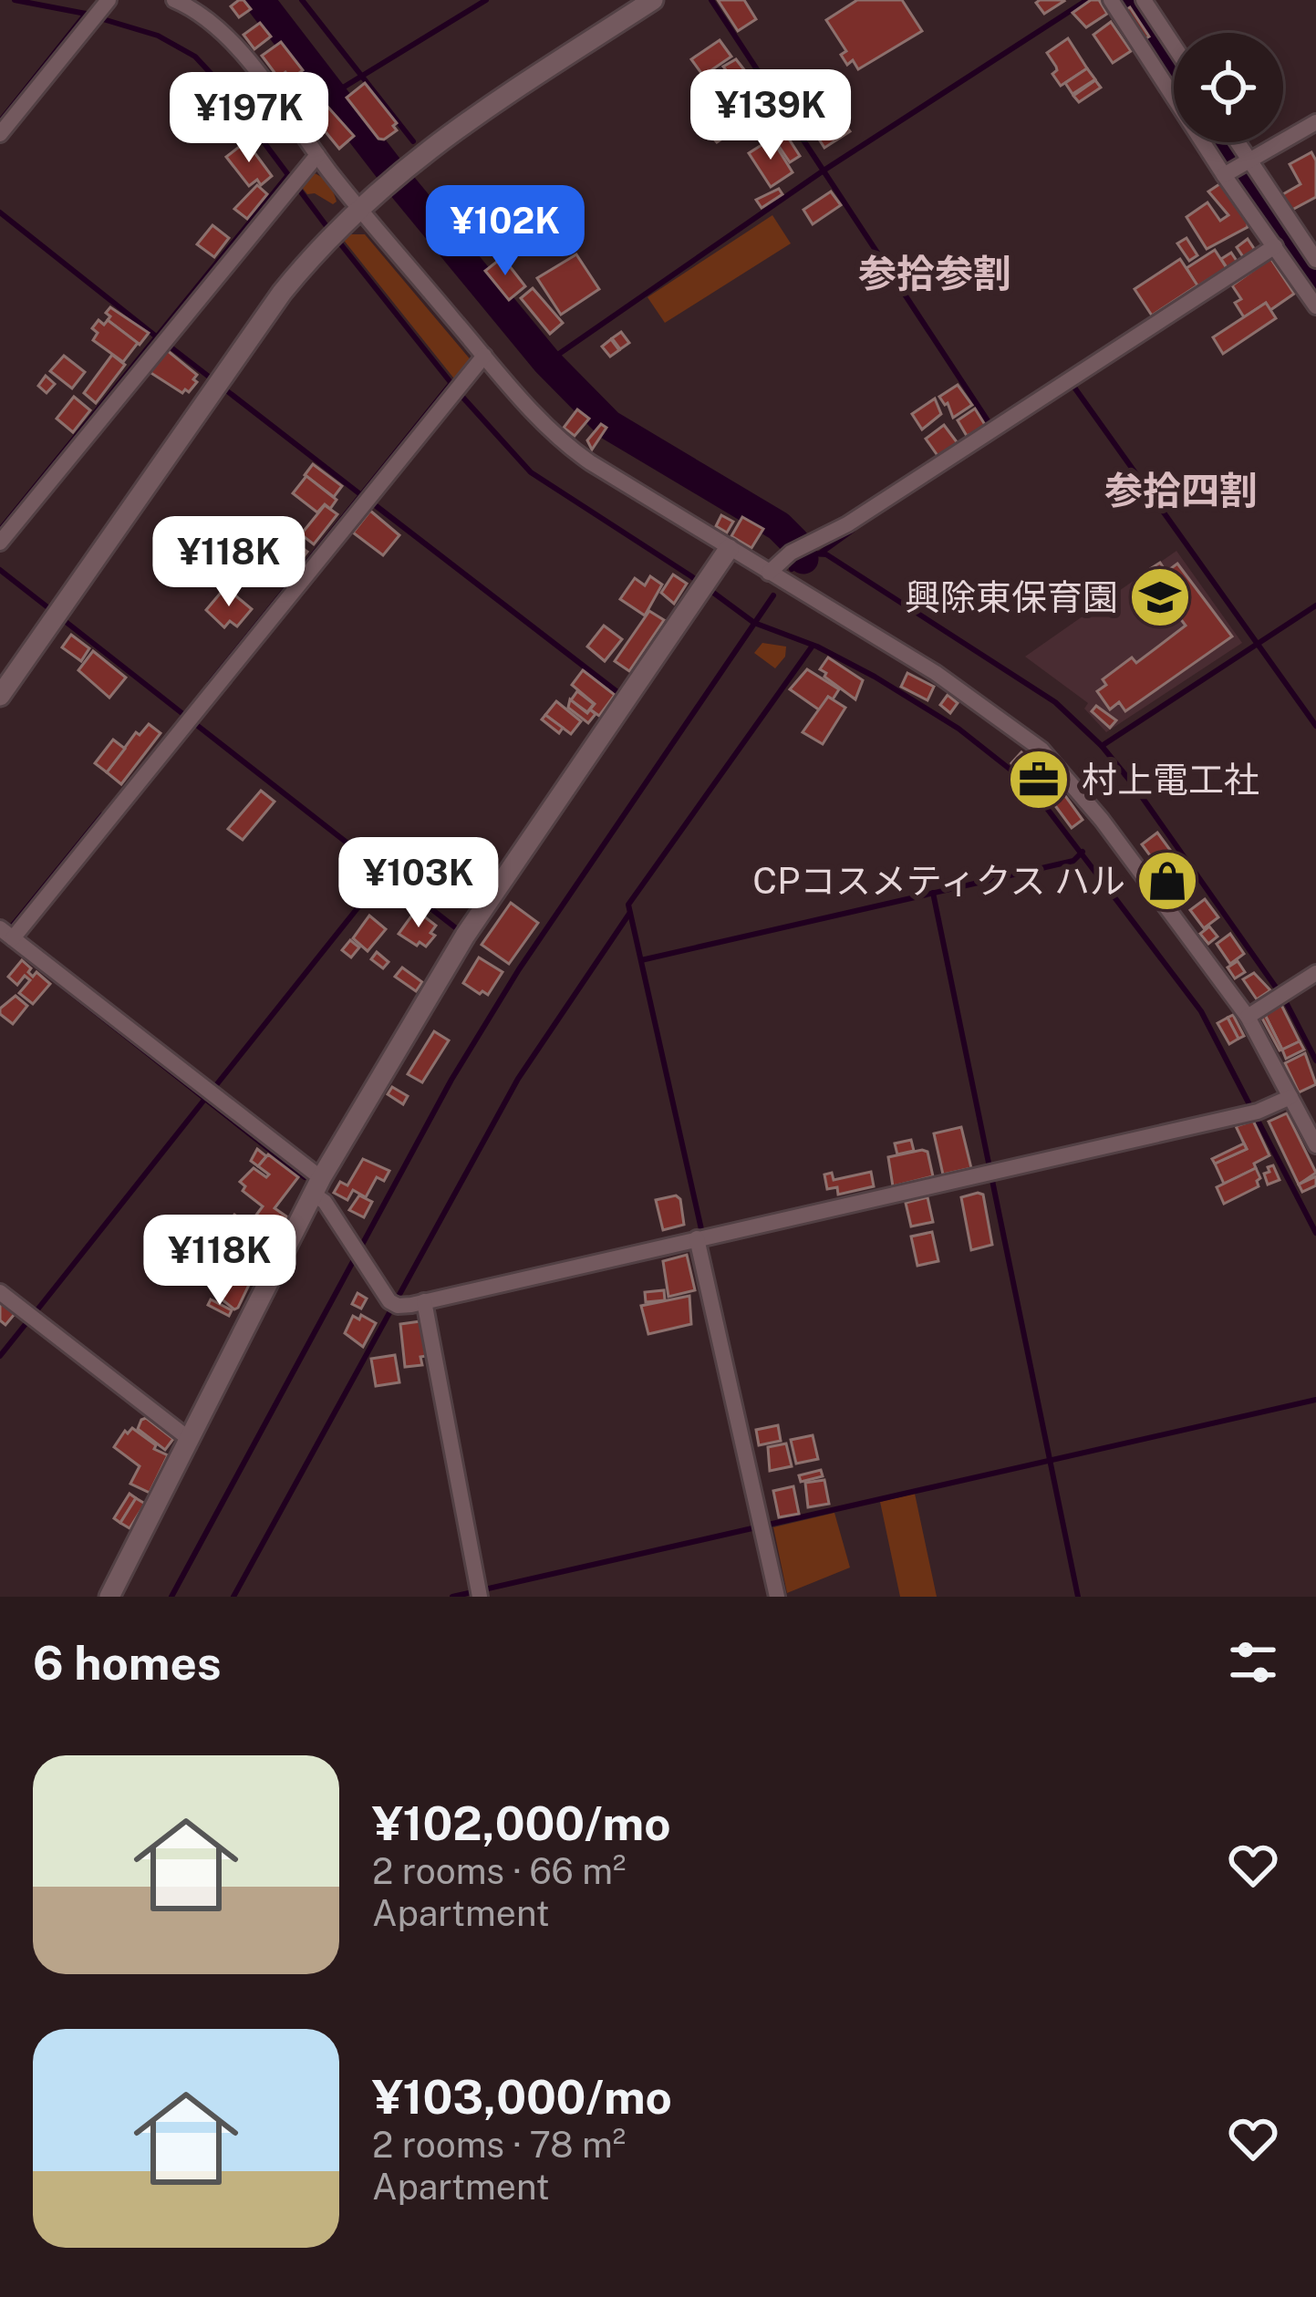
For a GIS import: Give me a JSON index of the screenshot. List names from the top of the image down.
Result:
{
  "districts": ["参拾参割", "参拾四割"],
  "places": {
    "school or university": ["興除東保育園"],
    "office": ["村上電工社"],
    "shop": ["CPコスメティクス ハル"]
  },
  "page": {
    "price": [
      "¥139K",
      "¥197K",
      "¥102K",
      "¥118K",
      "¥103K",
      "¥118K"
    ],
    "heading": "6 homes",
    "list": [
      {
        "name": "¥102,000/mo",
        "note": "2 rooms · 66 m² · Apartment"
      },
      {
        "name": "¥103,000/mo",
        "note": "2 rooms · 78 m² · Apartment"
      }
    ]
  }
}
